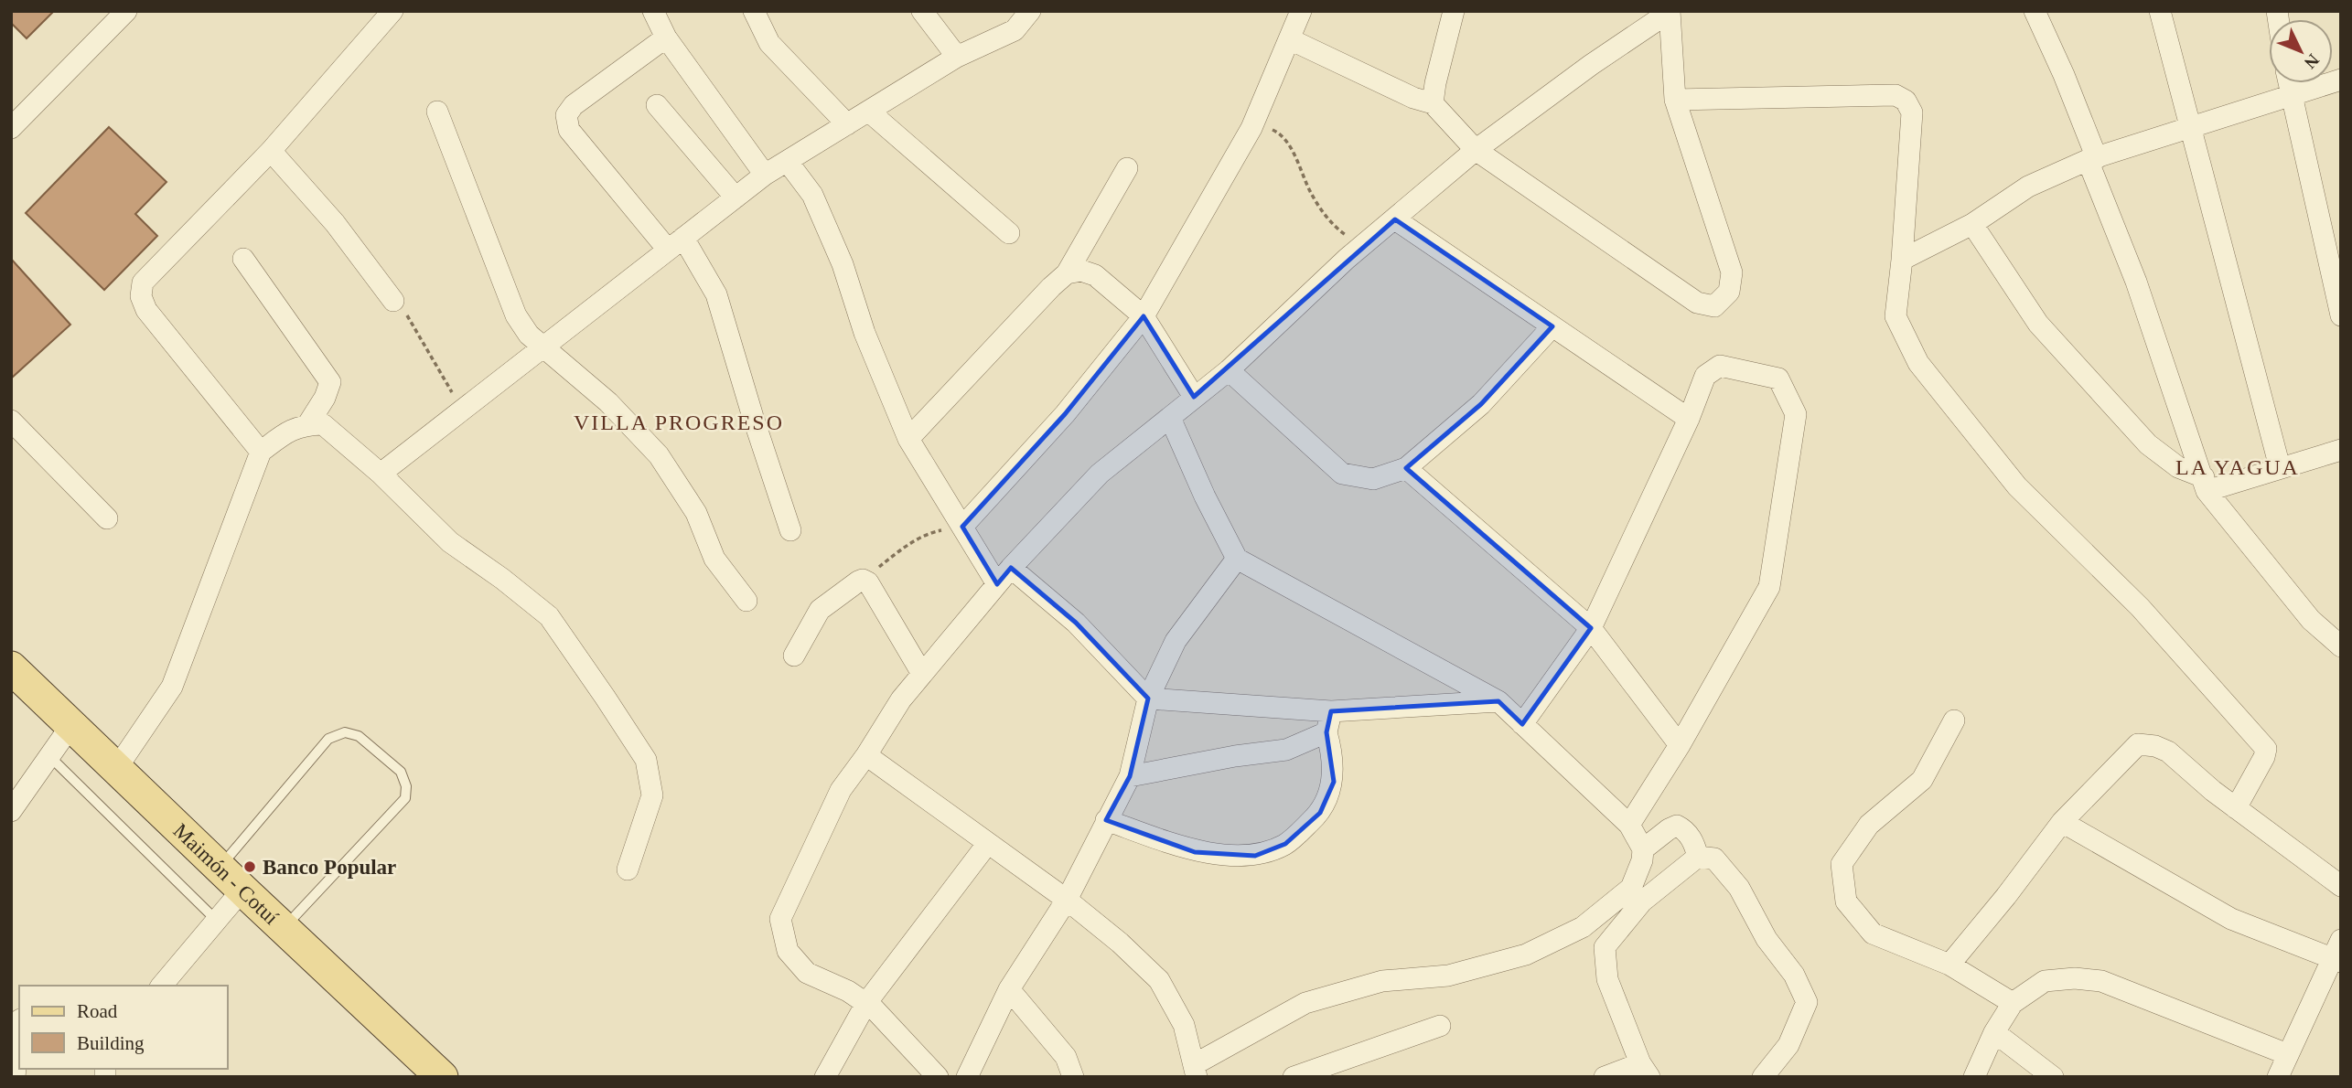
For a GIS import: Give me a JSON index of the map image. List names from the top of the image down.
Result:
{
  "streets": {
    "main road": ["Maimón - Cotuí"]
  },
  "districts": ["VILLA PROGRESO", "LA YAGUA"],
  "places": ["Banco Popular"],
  "legend": ["Road", "Building"],
  "north": "bottom right"
}
